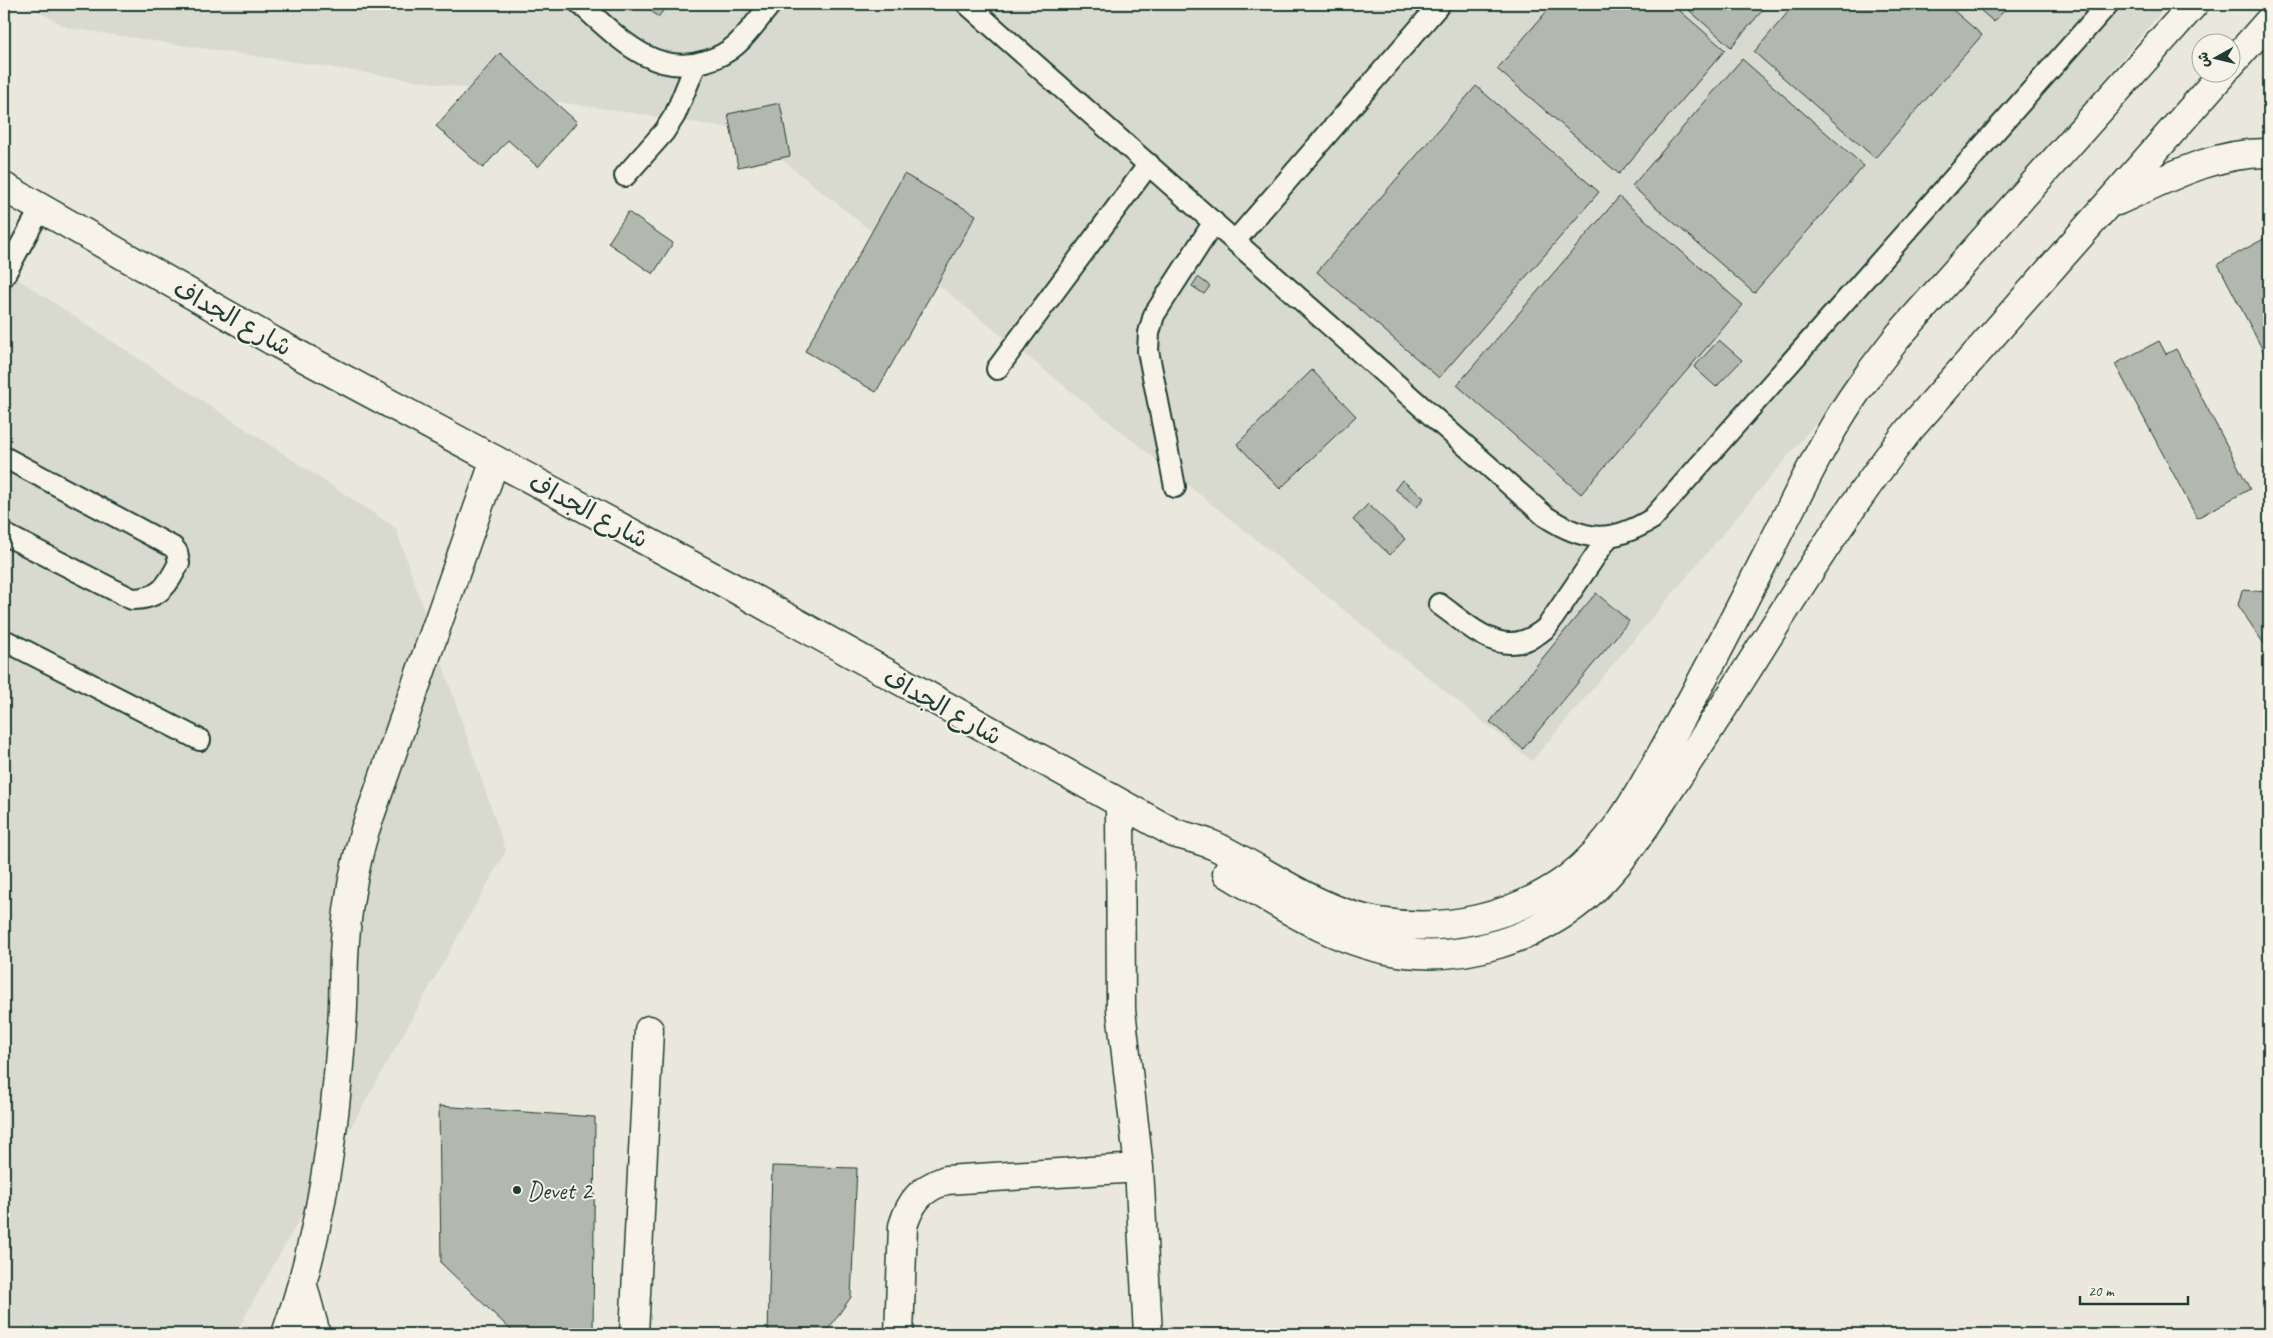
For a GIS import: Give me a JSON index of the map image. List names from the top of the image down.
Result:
{
  "streets": {
    "street": ["شارع الجداف"]
  },
  "places": ["Devet 2"],
  "scale_bar": "20 m",
  "north": "left"
}
